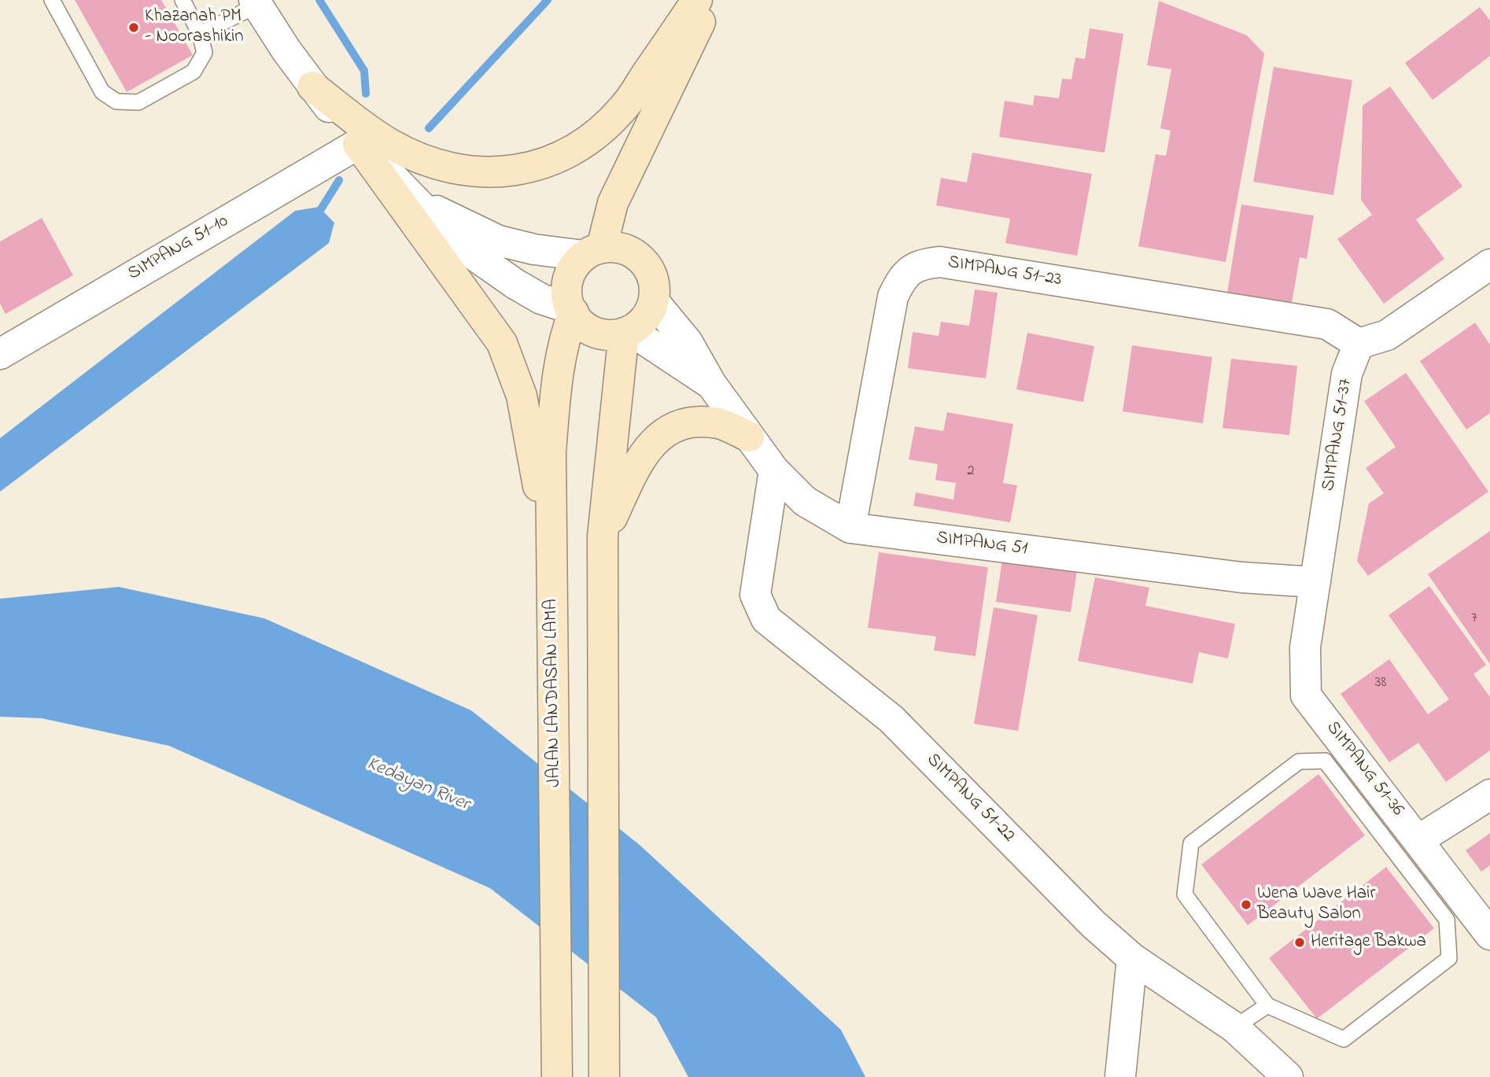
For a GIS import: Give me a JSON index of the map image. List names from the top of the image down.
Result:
{
  "streets": {
    "main road": ["JALAN LANDASAN LAMA"],
    "street": [
      "SIMPANG 51-10",
      "SIMPANG 51-23",
      "SIMPANG 51-37",
      "SIMPANG 51",
      "SIMPANG 51-36",
      "SIMPANG 51-22"
    ]
  },
  "crossings": [
    ["SIMPANG 51-23", "SIMPANG 51-37"],
    ["SIMPANG 51-23", "SIMPANG 51"],
    ["SIMPANG 51-37", "SIMPANG 51"],
    ["SIMPANG 51-37", "SIMPANG 51-36"],
    ["SIMPANG 51", "JALAN LANDASAN LAMA"],
    ["SIMPANG 51", "SIMPANG 51-36"],
    ["SIMPANG 51", "SIMPANG 51-22"]
  ],
  "water": ["Kedayan River"],
  "places": ["Khazanah PM - Noorashikin", "Wena Wave Hair Beauty Salon", "Heritage Bakwa"],
  "house_numbers": ["2", "7", "38"]
}
